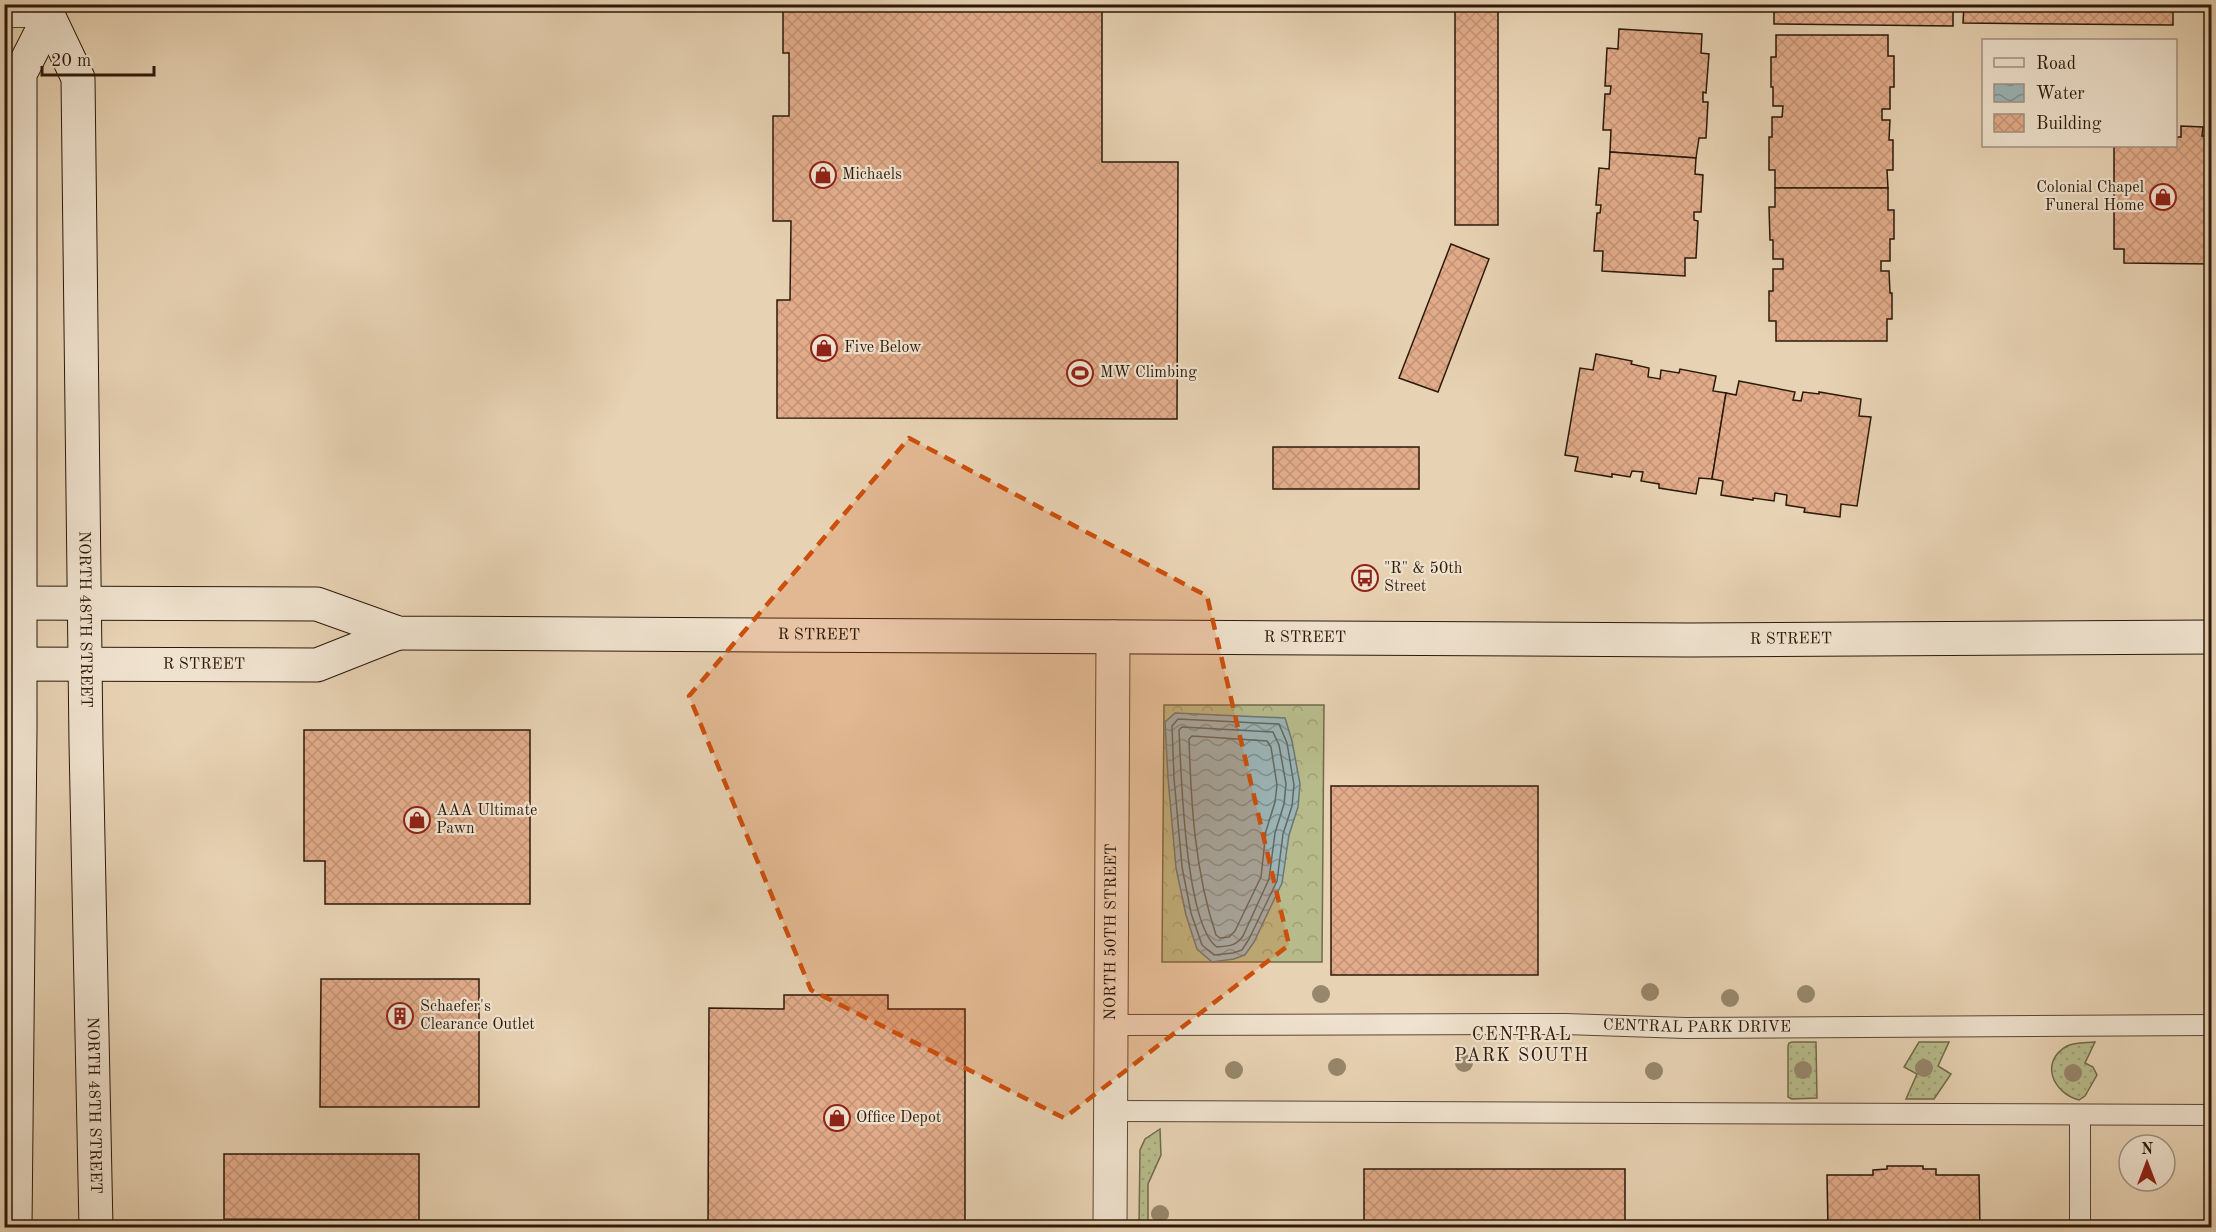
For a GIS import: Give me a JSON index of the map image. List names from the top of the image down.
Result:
{
  "streets": {
    "main road": ["NORTH 48TH STREET", "R STREET", "NORTH 50TH STREET"],
    "lane": ["CENTRAL PARK DRIVE"]
  },
  "crossings": [
    ["NORTH 48TH STREET", "R STREET"],
    ["R STREET", "NORTH 50TH STREET"],
    ["NORTH 50TH STREET", "CENTRAL PARK DRIVE"]
  ],
  "districts": ["CENTRAL PARK SOUTH"],
  "places": {
    "shop": [
      "Michaels",
      "Colonial Chapel Funeral Home",
      "Five Below",
      "AAA Ultimate Pawn",
      "Office Depot"
    ],
    "sports": ["MW Climbing"],
    "bus stop": ["\"R\" & 50th Street"],
    "building": ["Schaefer's Clearance Outlet"]
  },
  "legend": ["Road", "Water", "Building"],
  "scale_bar": "20 m",
  "north": "top"
}
